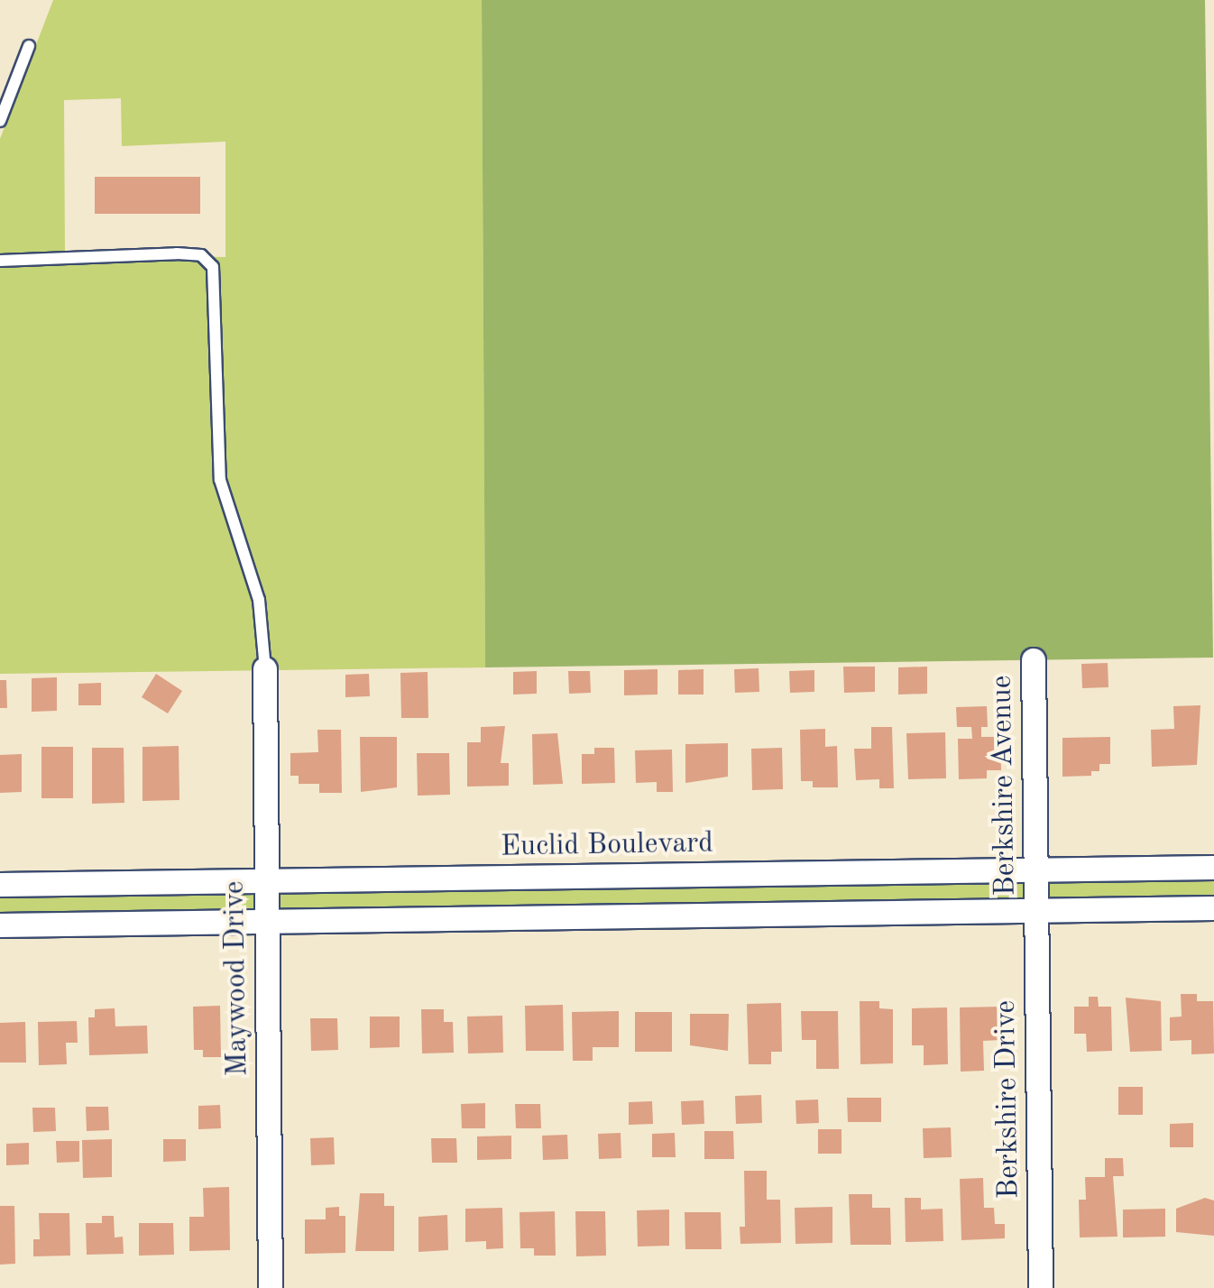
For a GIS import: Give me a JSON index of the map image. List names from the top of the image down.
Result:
{
  "streets": {
    "street": [
      "Berkshire Avenue",
      "Euclid Boulevard",
      "Maywood Drive",
      "Berkshire Drive"
    ]
  },
  "crossings": [
    ["Berkshire Avenue", "Euclid Boulevard"],
    ["Berkshire Avenue", "Berkshire Drive"],
    ["Euclid Boulevard", "Maywood Drive"]
  ]
}
